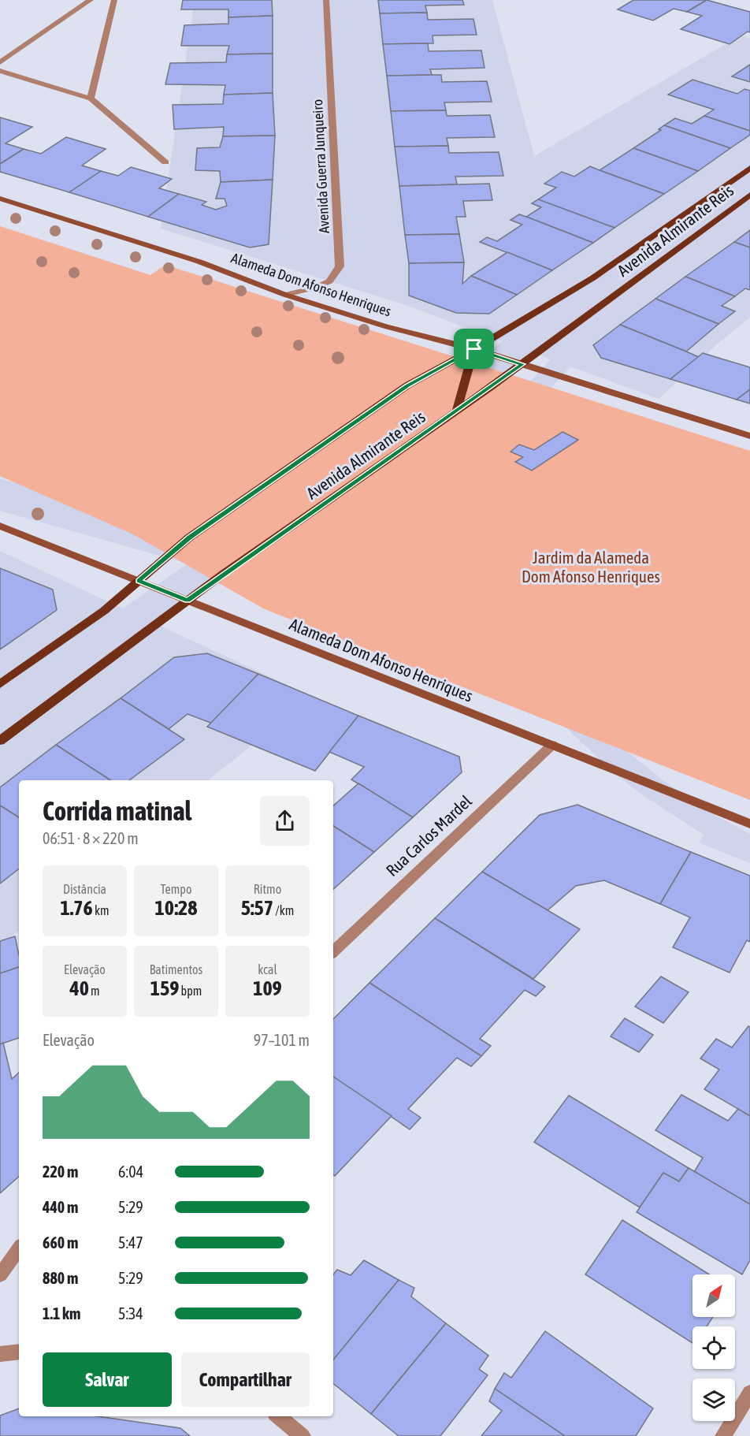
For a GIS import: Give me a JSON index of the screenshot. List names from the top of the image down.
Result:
{
  "streets": {
    "main road": ["Avenida Almirante Reis", "Alameda Dom Afonso Henriques"],
    "street": ["Avenida Guerra Junqueiro", "Rua Carlos Mardel"]
  },
  "crossings": [
    ["Avenida Guerra Junqueiro", "Alameda Dom Afonso Henriques"],
    ["Avenida Almirante Reis", "Alameda Dom Afonso Henriques"],
    ["Alameda Dom Afonso Henriques", "Rua Carlos Mardel"]
  ],
  "parks": ["Jardim da Alameda Dom Afonso Henriques"],
  "north": "top right",
  "page": {
    "heading": ["Corrida matinal", "06:51 · 8 × 220 m"],
    "stats": [
      ["Distância", "1.76 km"],
      ["Tempo", "10:28"],
      ["Ritmo", "5:57 /km"],
      ["Elevação", "40 m"],
      ["Batimentos", "159 bpm"],
      ["kcal", "109"]
    ],
    "chart": ["Elevação", "97–101 m"],
    "list": [
      {
        "name": "220 m",
        "note": "6:04"
      },
      {
        "name": "440 m",
        "note": "5:29"
      },
      {
        "name": "660 m",
        "note": "5:47"
      },
      {
        "name": "880 m",
        "note": "5:29"
      },
      {
        "name": "1.1 km",
        "note": "5:34"
      }
    ],
    "buttons": ["Salvar", "Compartilhar"]
  }
}
